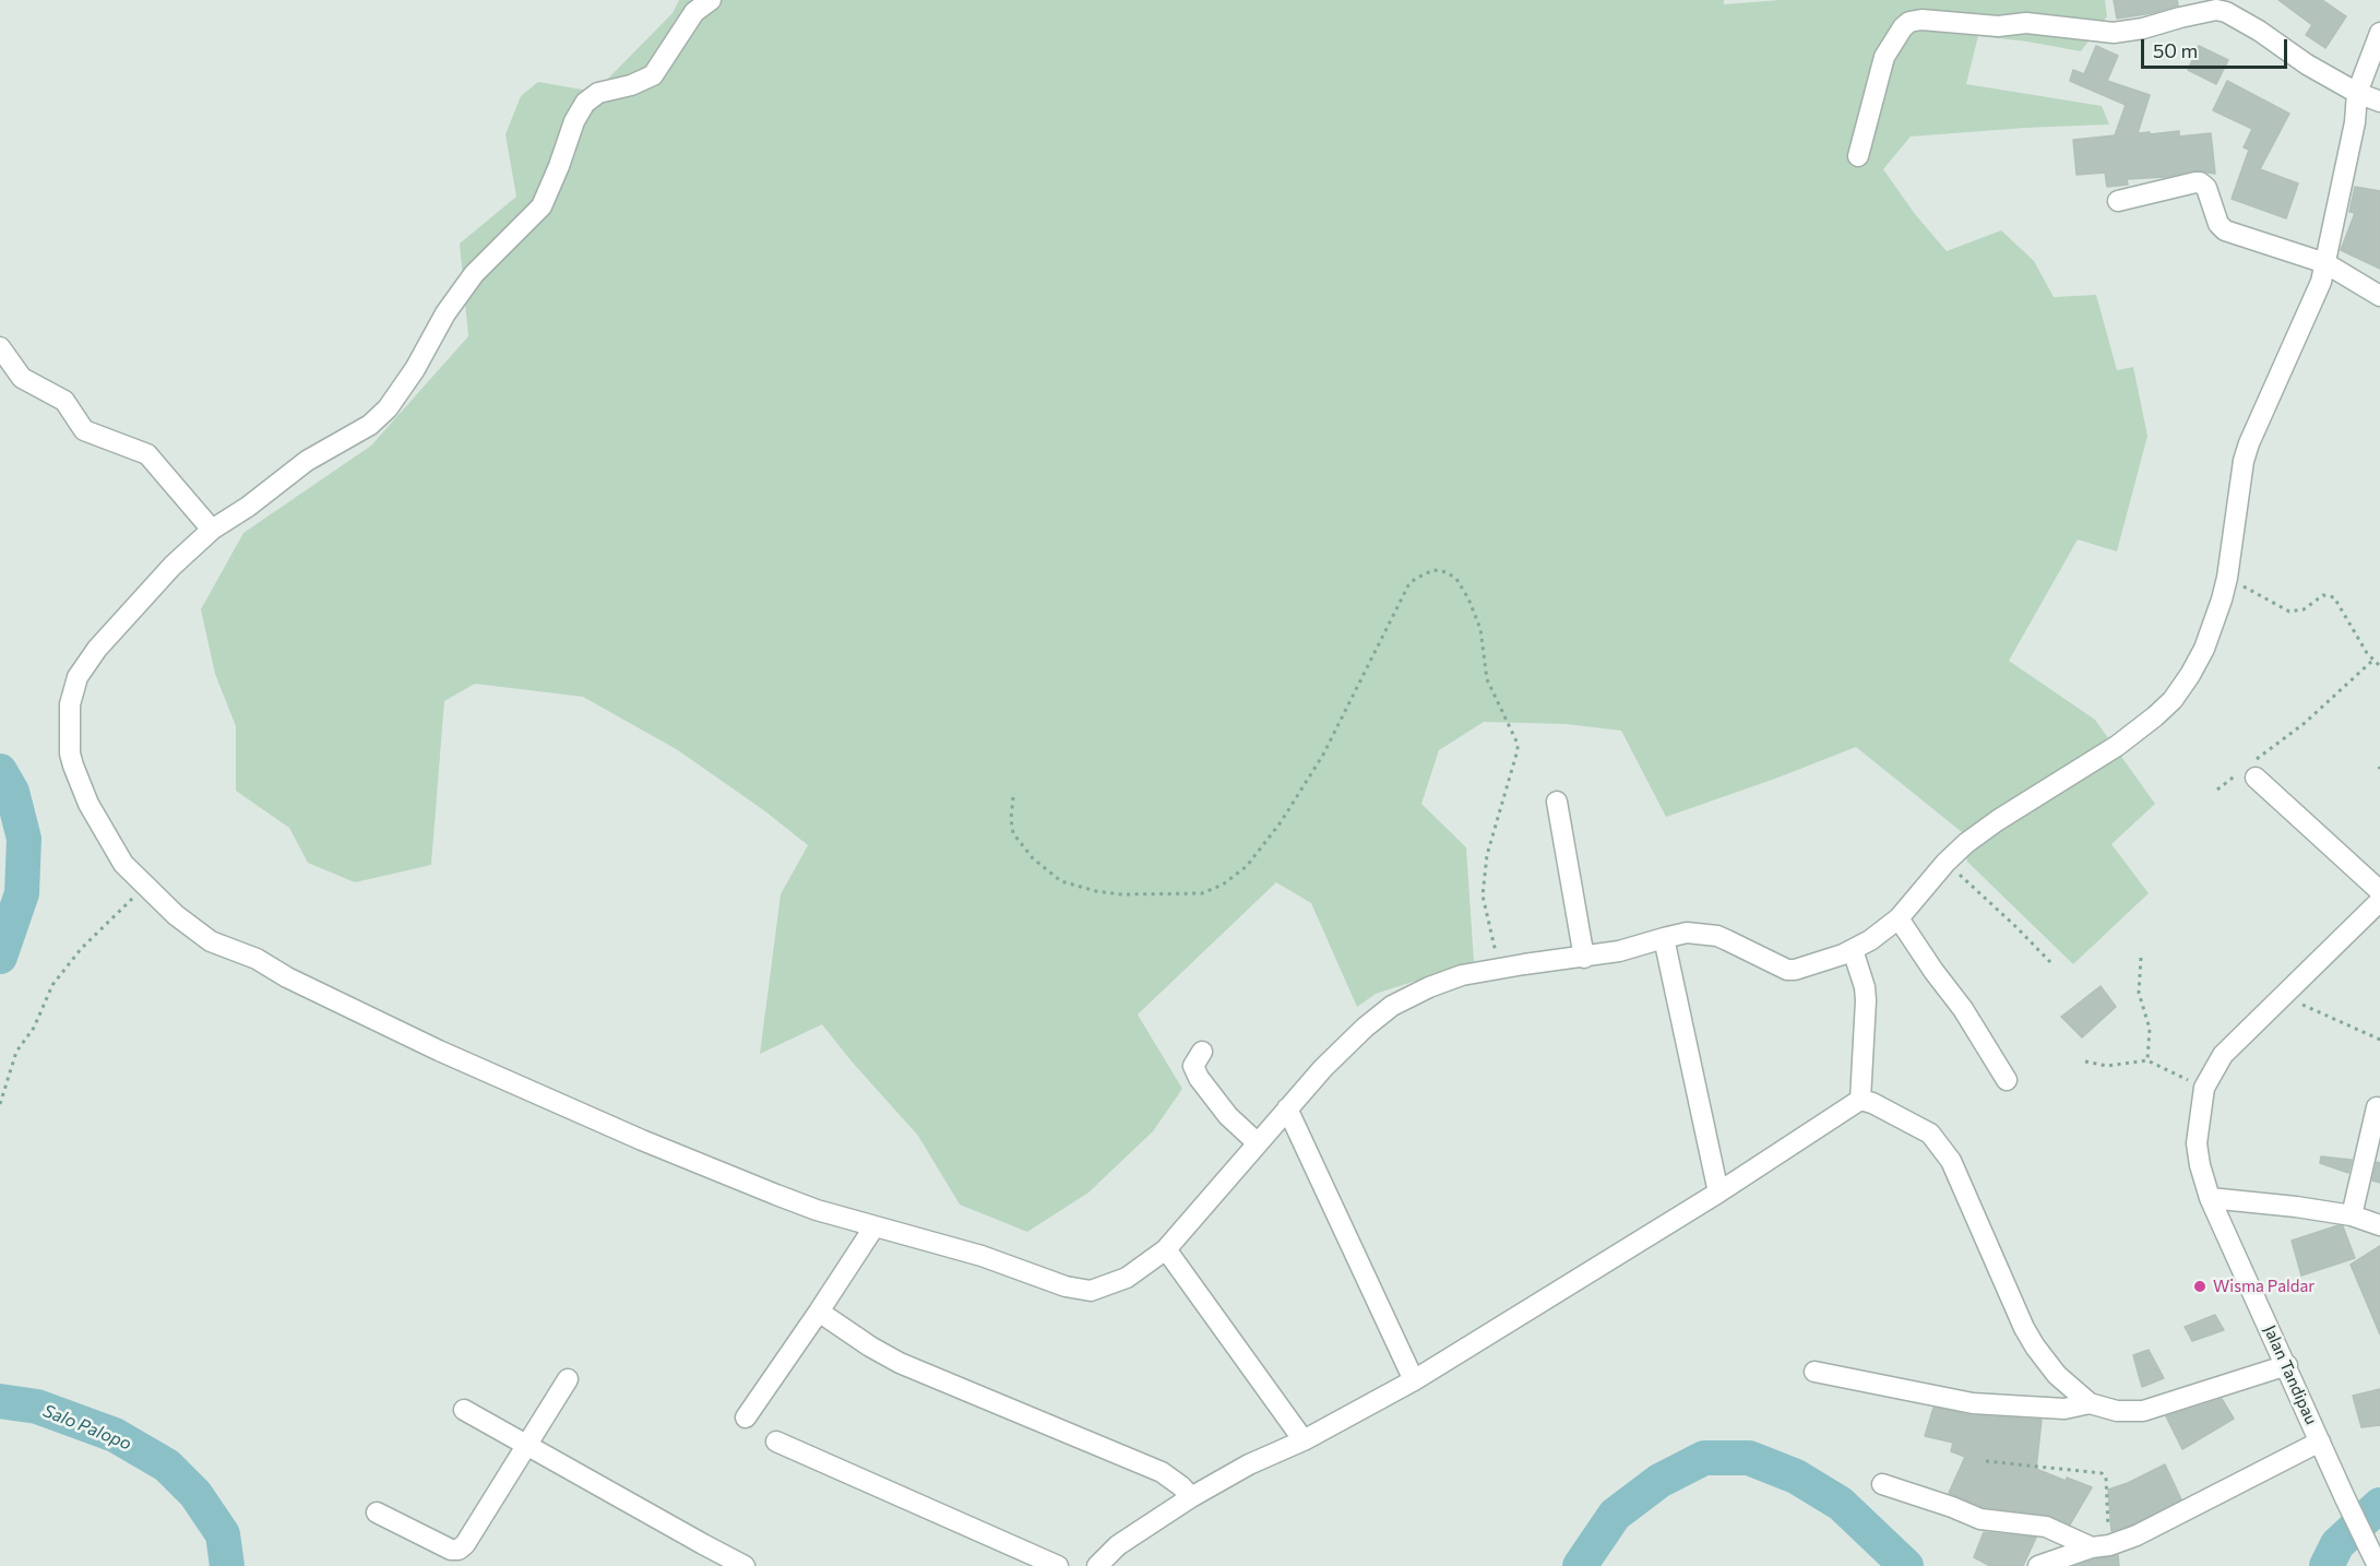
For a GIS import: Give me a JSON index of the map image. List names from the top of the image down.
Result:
{
  "streets": {
    "street": ["Jalan Tandipau"]
  },
  "water": ["Salo Palopo"],
  "places": ["Wisma Paldar"],
  "scale_bar": "50 m"
}
